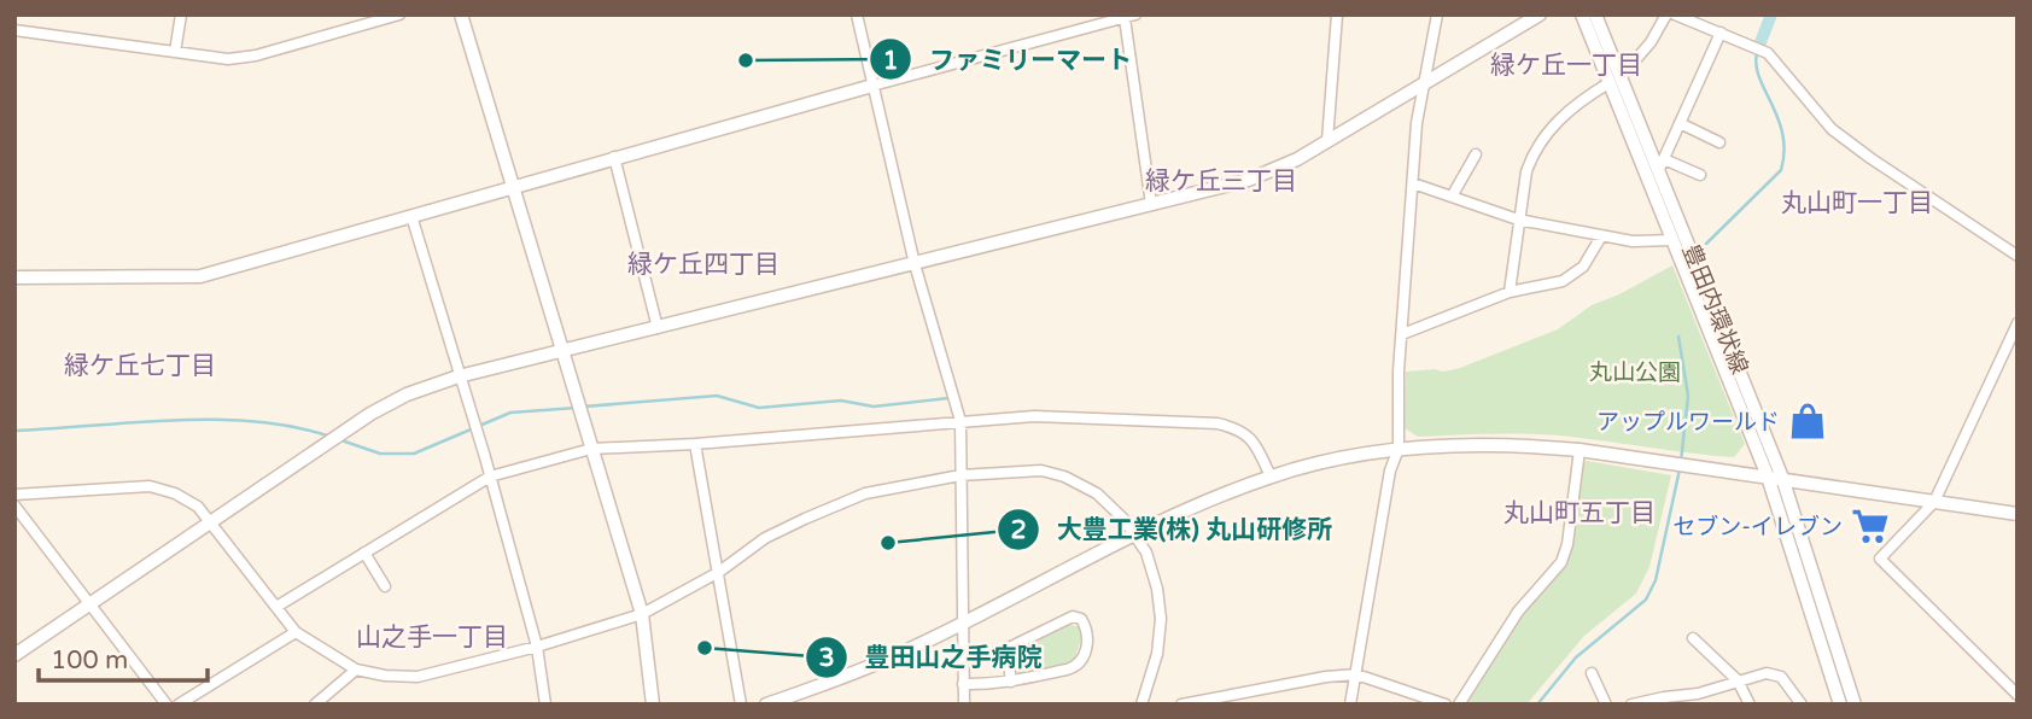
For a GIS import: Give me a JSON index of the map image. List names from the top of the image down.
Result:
{
  "streets": {
    "street": ["豊田内環状線"]
  },
  "districts": [
    "緑ケ丘一丁目",
    "緑ケ丘三丁目",
    "丸山町一丁目",
    "緑ケ丘四丁目",
    "緑ケ丘七丁目",
    "丸山町五丁目",
    "山之手一丁目"
  ],
  "parks": ["丸山公園"],
  "places": {
    "other": ["ファミリーマート", "大豊工業(株) 丸山研修所", "豊田山之手病院"],
    "shop": ["アップルワールド"],
    "supermarket": ["セブン-イレブン"]
  },
  "scale_bar": "100 m"
}
